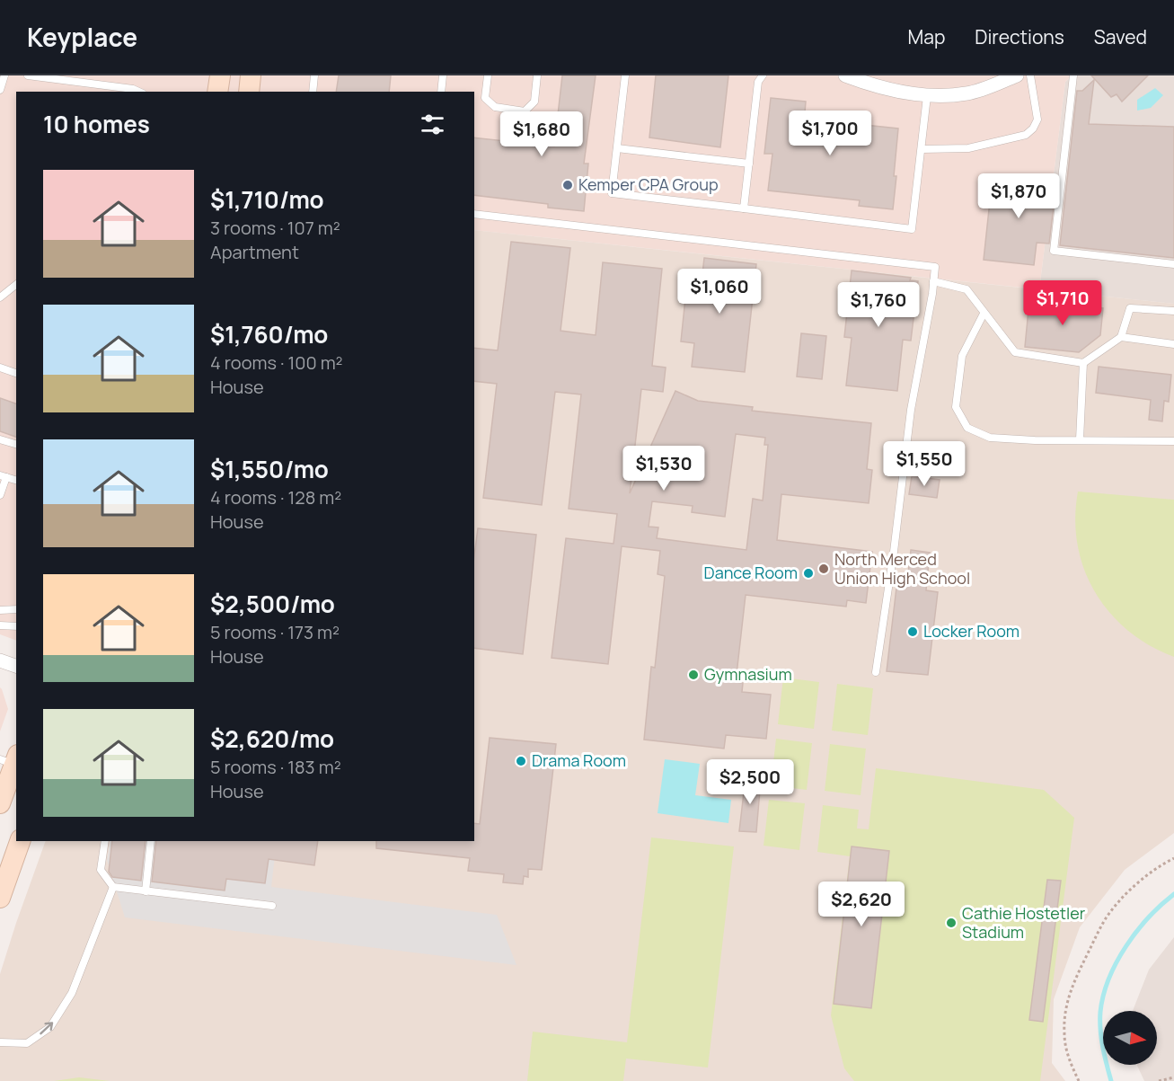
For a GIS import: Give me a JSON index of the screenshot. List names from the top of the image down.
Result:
{
  "places": [
    "Kemper CPA Group",
    "North Merced Union High School",
    "Dance Room",
    "Locker Room",
    "Gymnasium",
    "Drama Room",
    "Cathie Hostetler Stadium"
  ],
  "north": "right",
  "page": {
    "header": "Keyplace",
    "nav": ["Map", "Directions", "Saved"],
    "heading": "10 homes",
    "price": [
      "$1,700",
      "$1,680",
      "$1,870",
      "$1,060",
      "$1,710",
      "$1,760",
      "$1,550",
      "$1,530",
      "$2,500",
      "$2,620"
    ],
    "list": [
      {
        "name": "$1,710/mo",
        "note": "3 rooms · 107 m² · Apartment"
      },
      {
        "name": "$1,760/mo",
        "note": "4 rooms · 100 m² · House"
      },
      {
        "name": "$1,550/mo",
        "note": "4 rooms · 128 m² · House"
      },
      {
        "name": "$2,500/mo",
        "note": "5 rooms · 173 m² · House"
      },
      {
        "name": "$2,620/mo",
        "note": "5 rooms · 183 m² · House"
      }
    ]
  }
}
